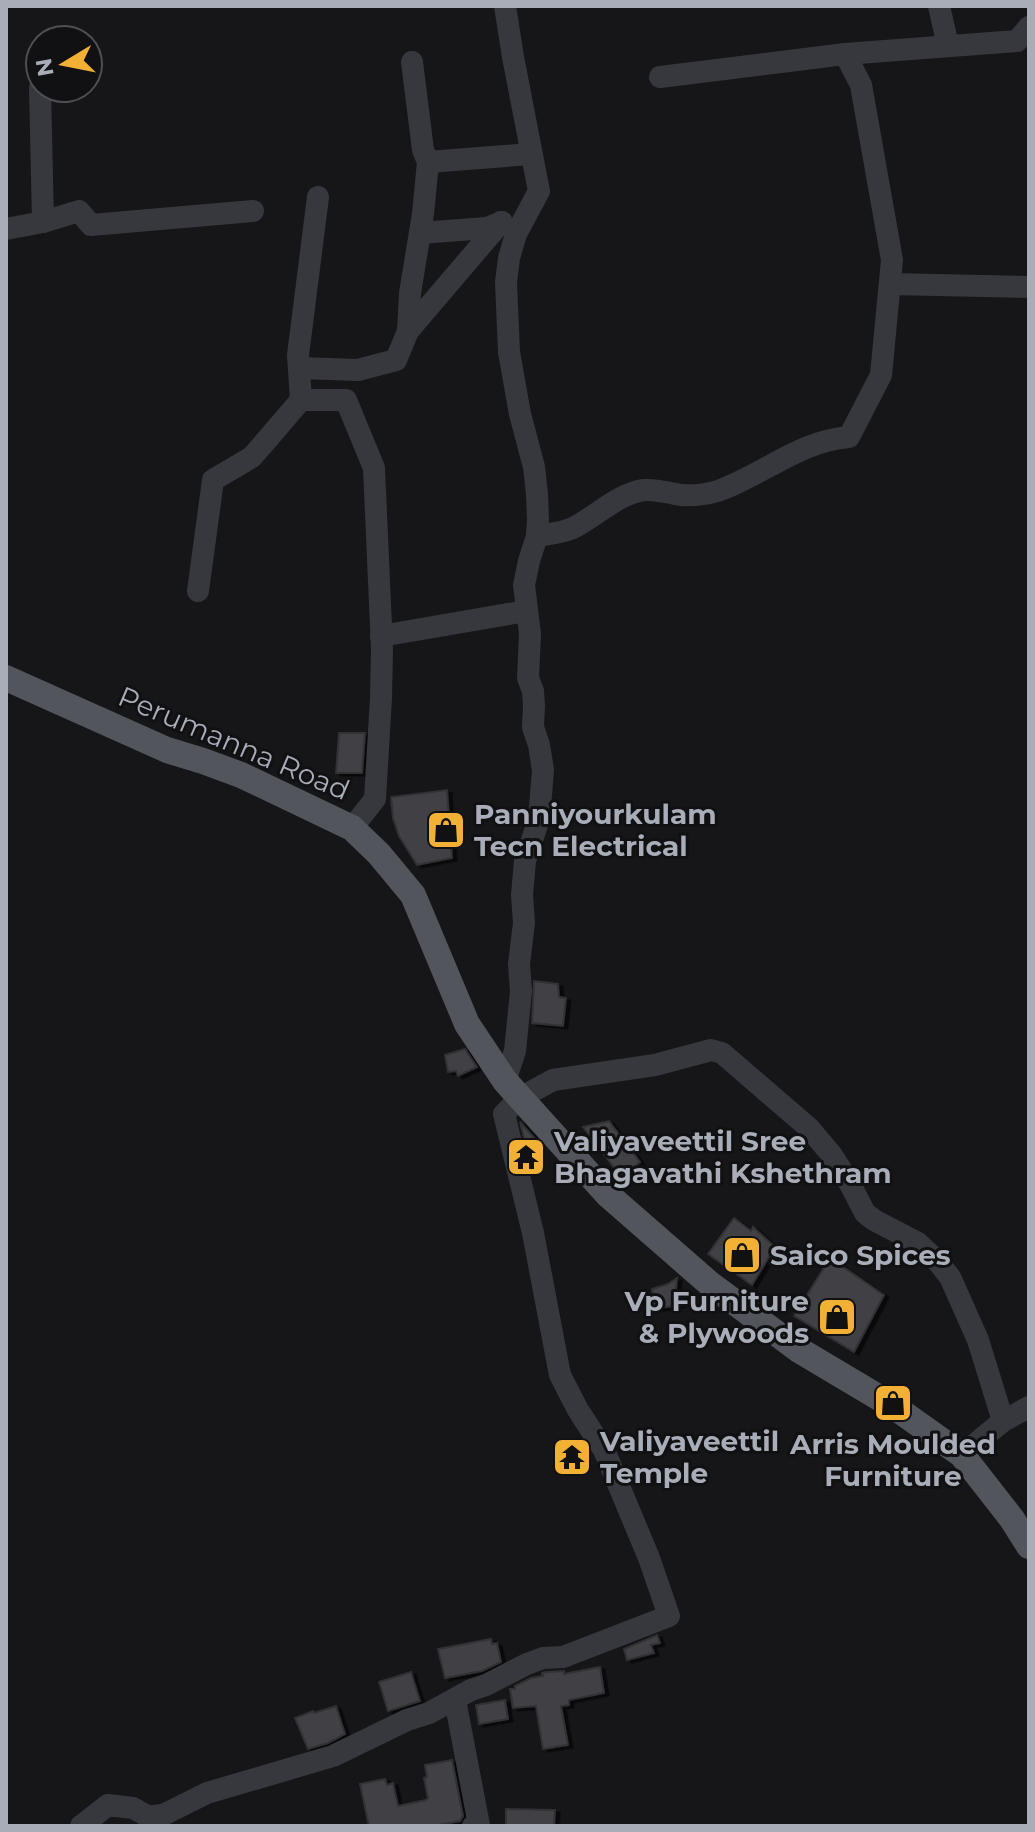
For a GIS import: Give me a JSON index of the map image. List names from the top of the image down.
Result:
{
  "streets": {
    "main road": ["Perumanna Road"]
  },
  "places": {
    "shop": [
      "Panniyourkulam Tecn Electrical",
      "Saico Spices",
      "Vp Furniture & Plywoods",
      "Arris Moulded Furniture"
    ],
    "temple": ["Valiyaveettil Sree Bhagavathi Kshethram", "Valiyaveettil Temple"]
  },
  "north": "left"
}
